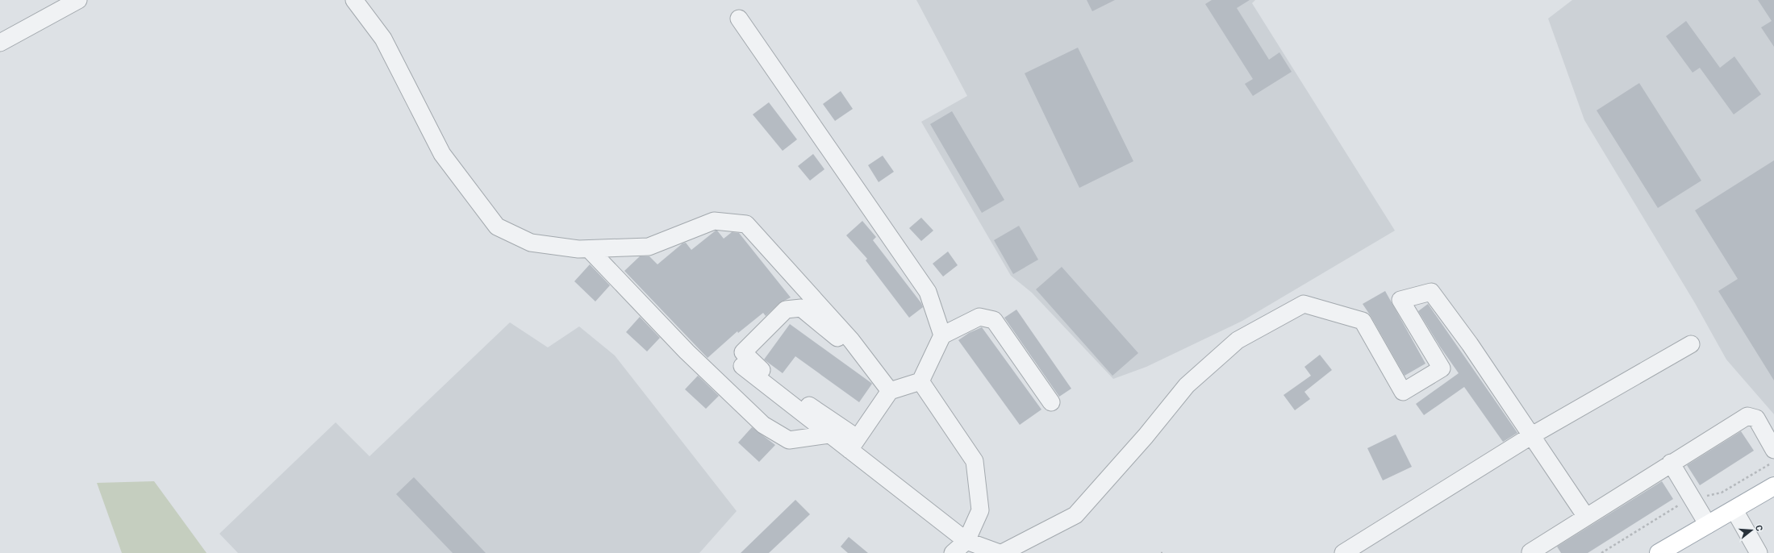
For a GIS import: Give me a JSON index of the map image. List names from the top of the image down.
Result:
{
  "north": "right"
}
